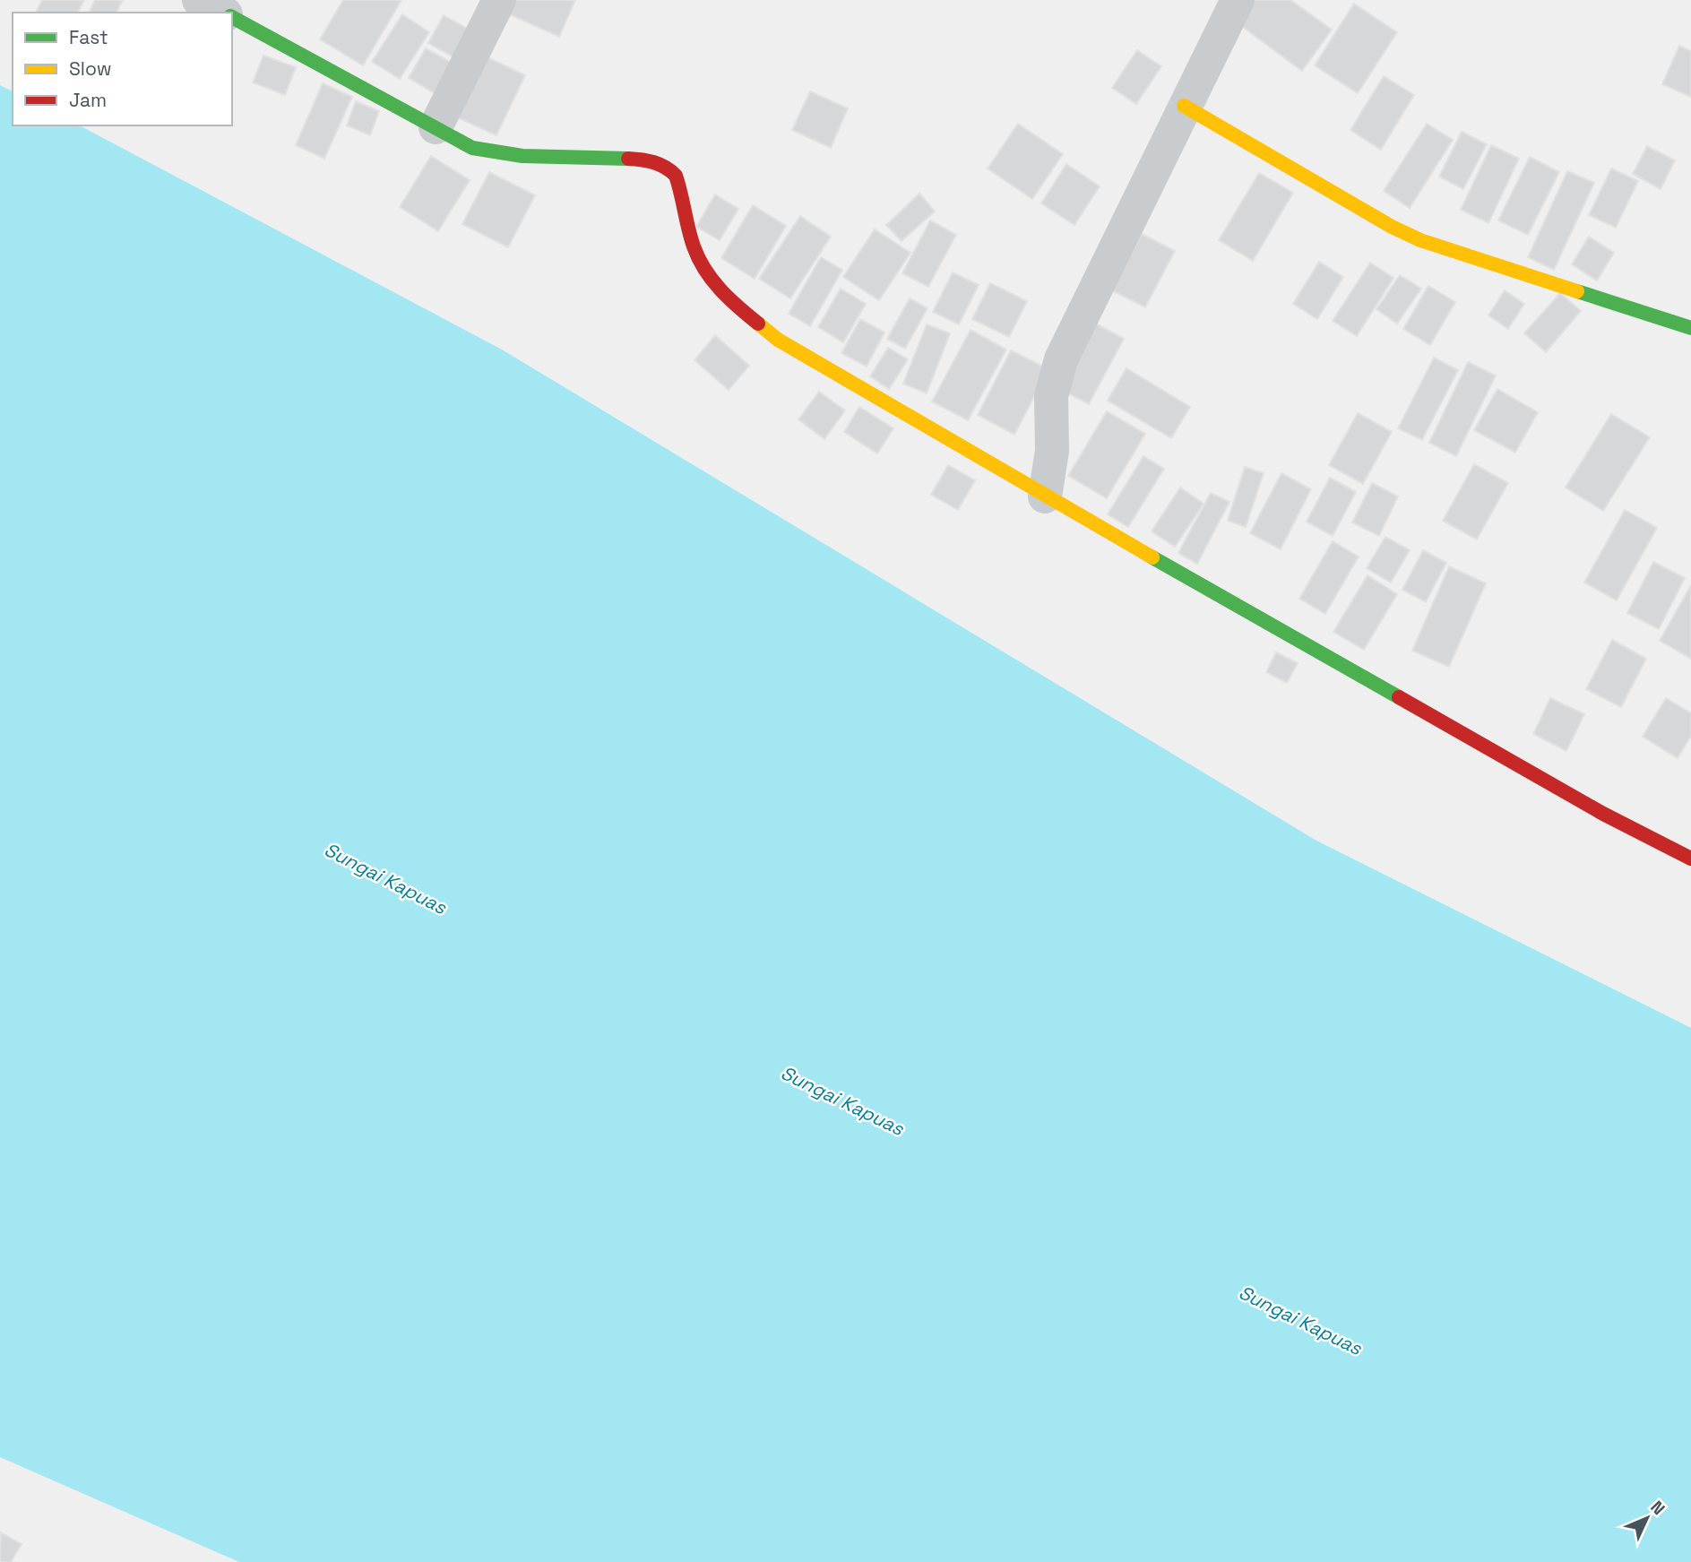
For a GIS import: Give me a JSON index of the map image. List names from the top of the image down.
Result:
{
  "water": ["Sungai Kapuas"],
  "legend": ["Fast", "Slow", "Jam"],
  "north": "top right"
}
